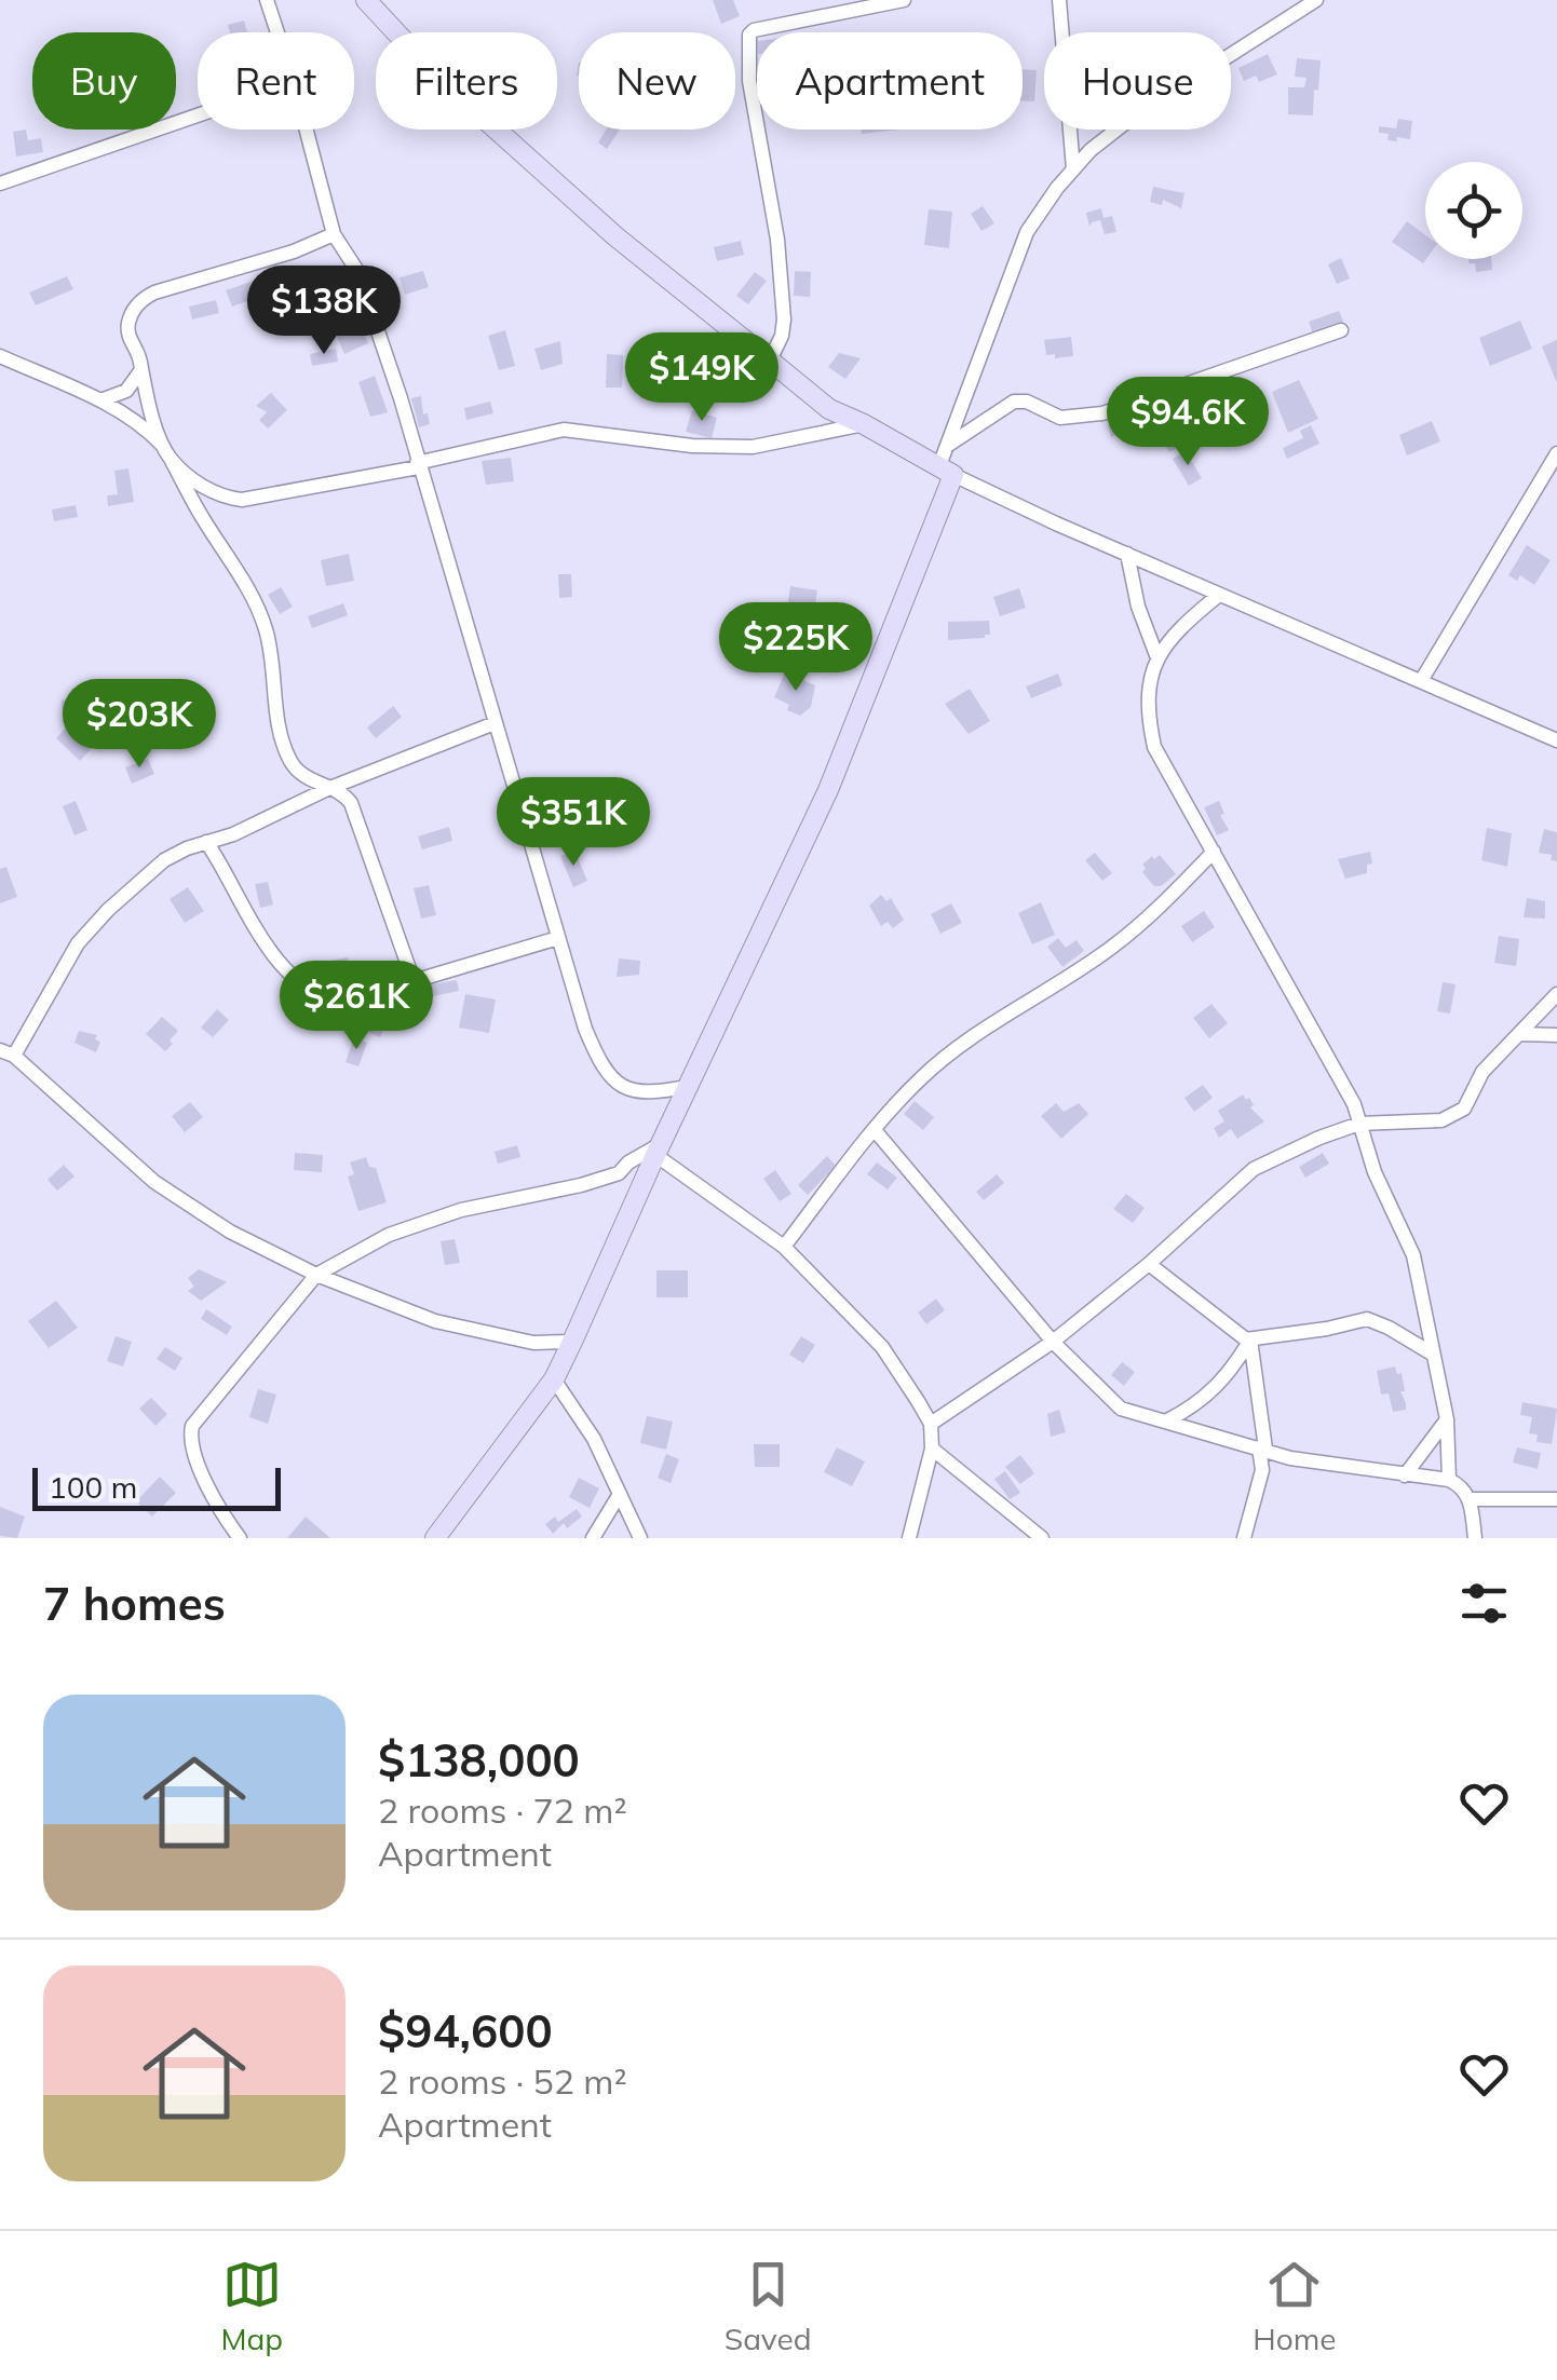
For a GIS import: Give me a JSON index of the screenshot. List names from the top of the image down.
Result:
{
  "scale_bar": "100 m",
  "page": {
    "chip": [
      "Buy",
      "Rent",
      "Filters",
      "New",
      "Apartment",
      "House"
    ],
    "price": [
      "$138K",
      "$149K",
      "$94.6K",
      "$225K",
      "$203K",
      "$351K",
      "$261K"
    ],
    "scale": "100 m",
    "heading": "7 homes",
    "list": [
      {
        "name": "$138,000",
        "note": "2 rooms · 72 m² · Apartment"
      },
      {
        "name": "$94,600",
        "note": "2 rooms · 52 m² · Apartment"
      }
    ],
    "tabs": ["Map", "Saved", "Home"]
  }
}
